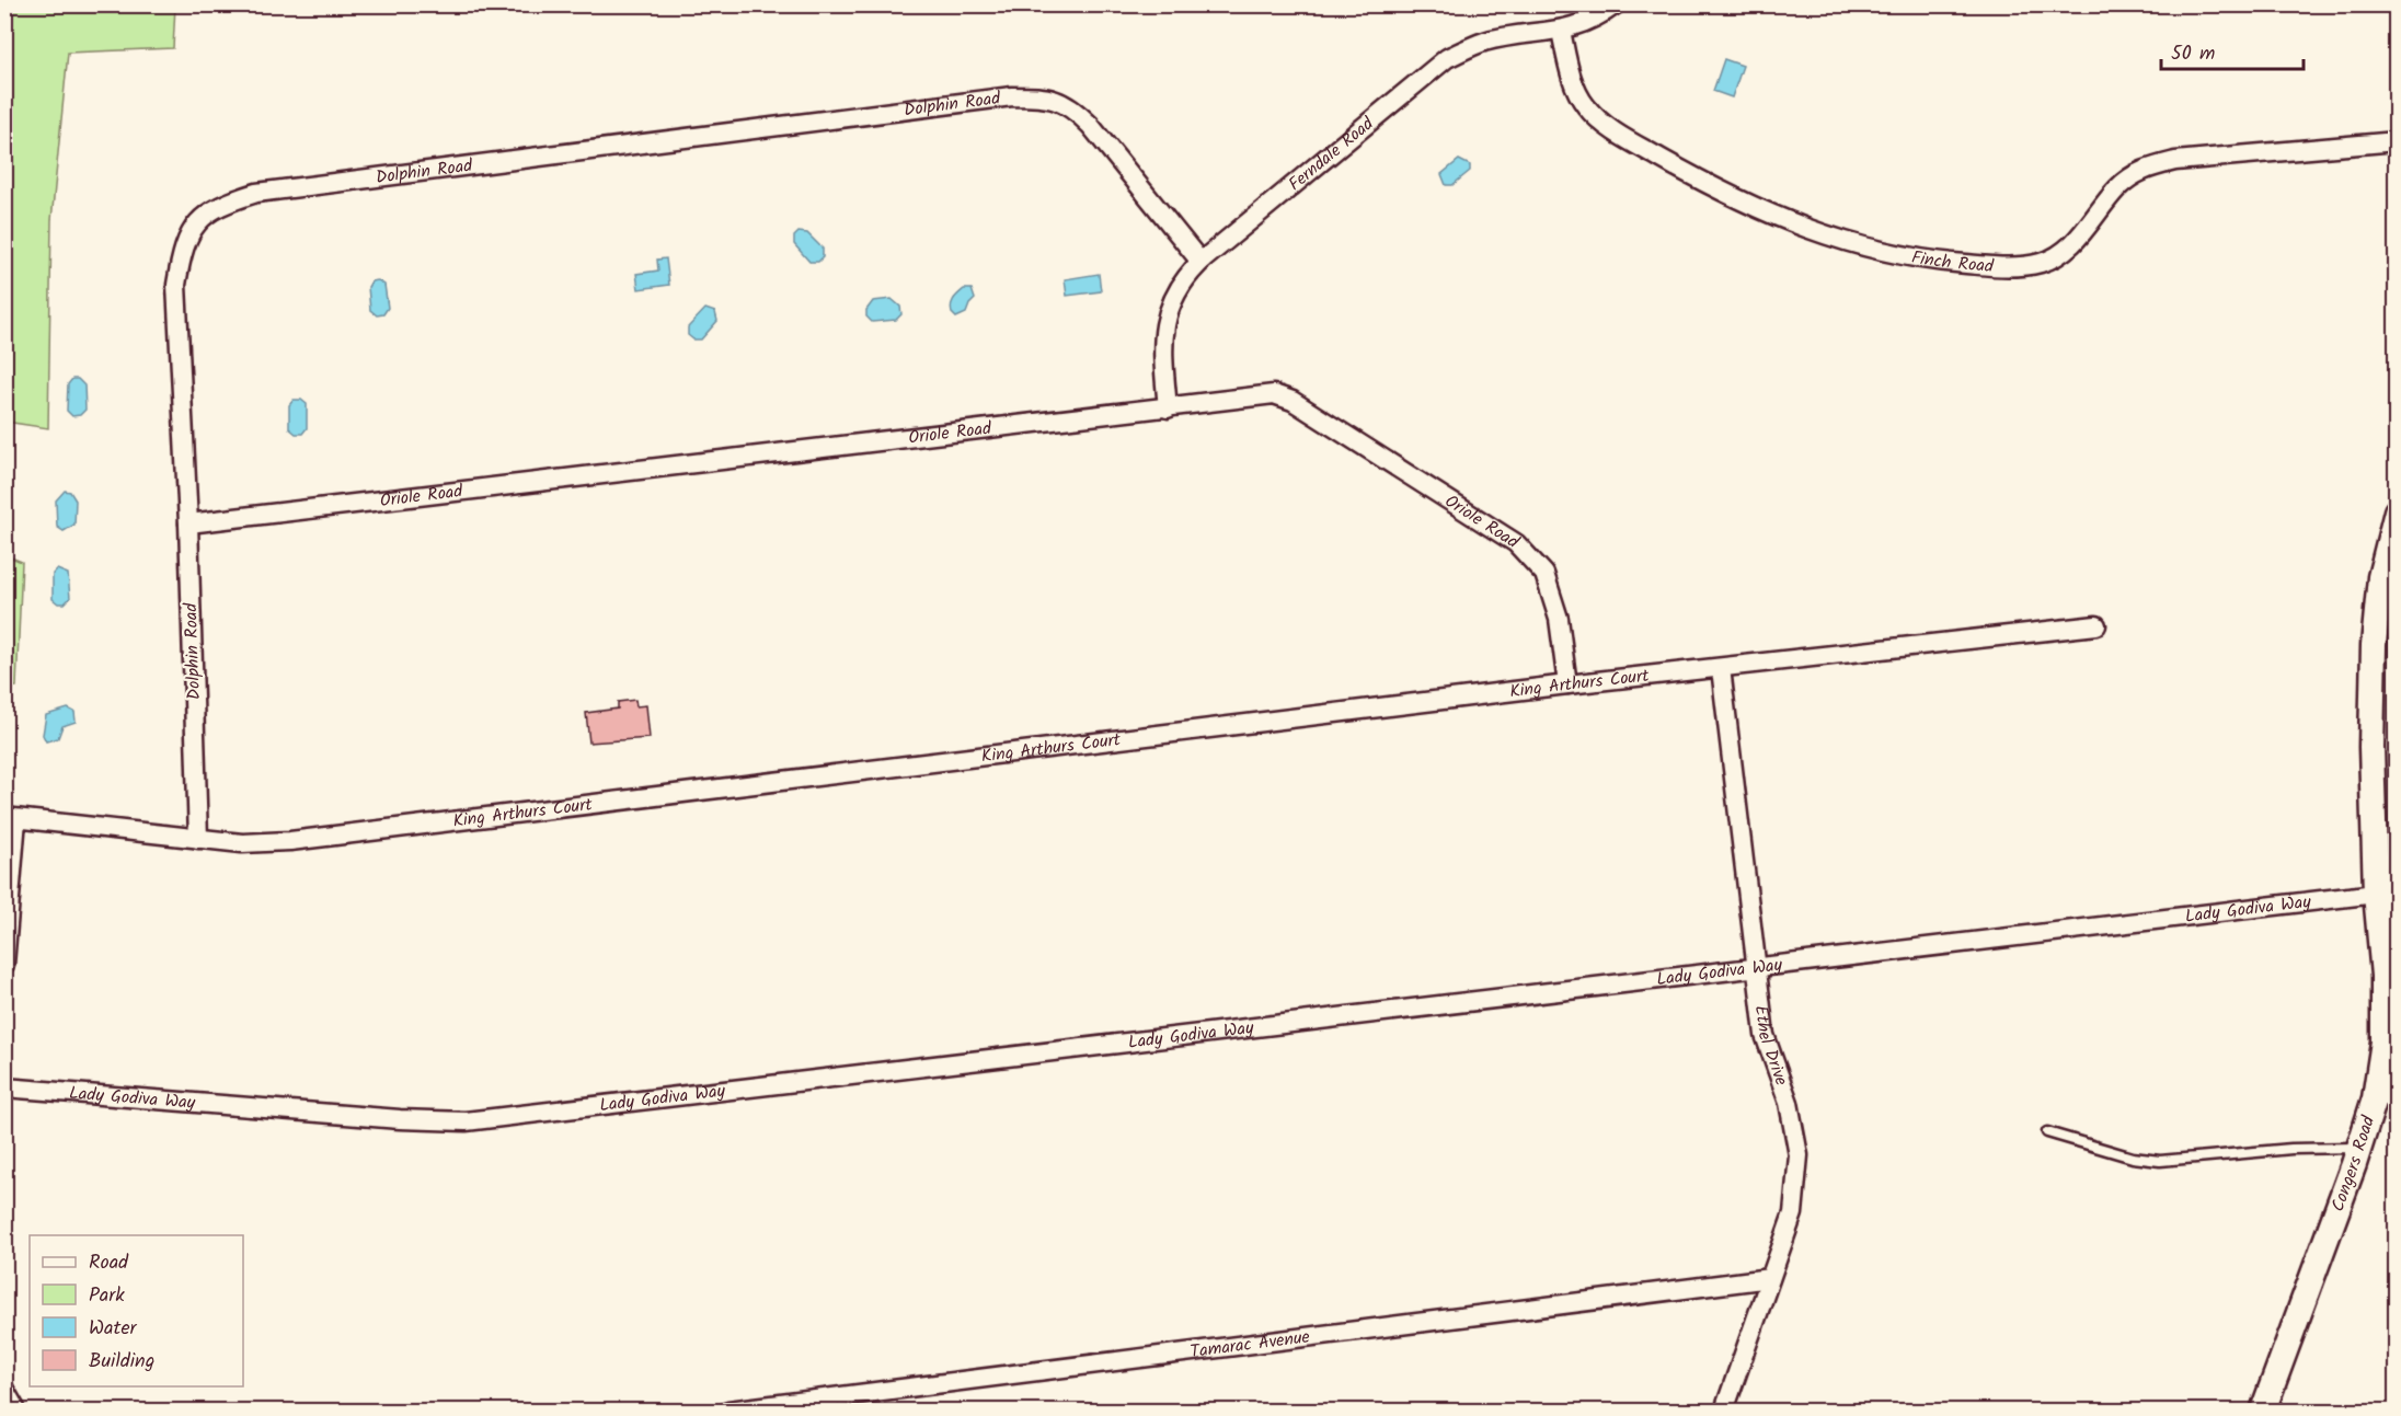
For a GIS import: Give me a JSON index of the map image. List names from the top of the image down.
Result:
{
  "streets": {
    "street": [
      "Dolphin Road",
      "Ferndale Road",
      "Finch Road",
      "Oriole Road",
      "King Arthurs Court",
      "Lady Godiva Way",
      "Ethel Drive",
      "Congers Road",
      "Tamarac Avenue"
    ]
  },
  "crossings": [
    ["Dolphin Road", "Ferndale Road"],
    ["Dolphin Road", "Oriole Road"],
    ["Dolphin Road", "King Arthurs Court"],
    ["Ferndale Road", "Finch Road"],
    ["Ferndale Road", "Oriole Road"],
    ["Oriole Road", "King Arthurs Court"],
    ["King Arthurs Court", "Ethel Drive"],
    ["Lady Godiva Way", "Ethel Drive"],
    ["Lady Godiva Way", "Congers Road"],
    ["Ethel Drive", "Tamarac Avenue"]
  ],
  "legend": [
    "Road",
    "Park",
    "Water",
    "Building"
  ],
  "scale_bar": "50 m"
}
